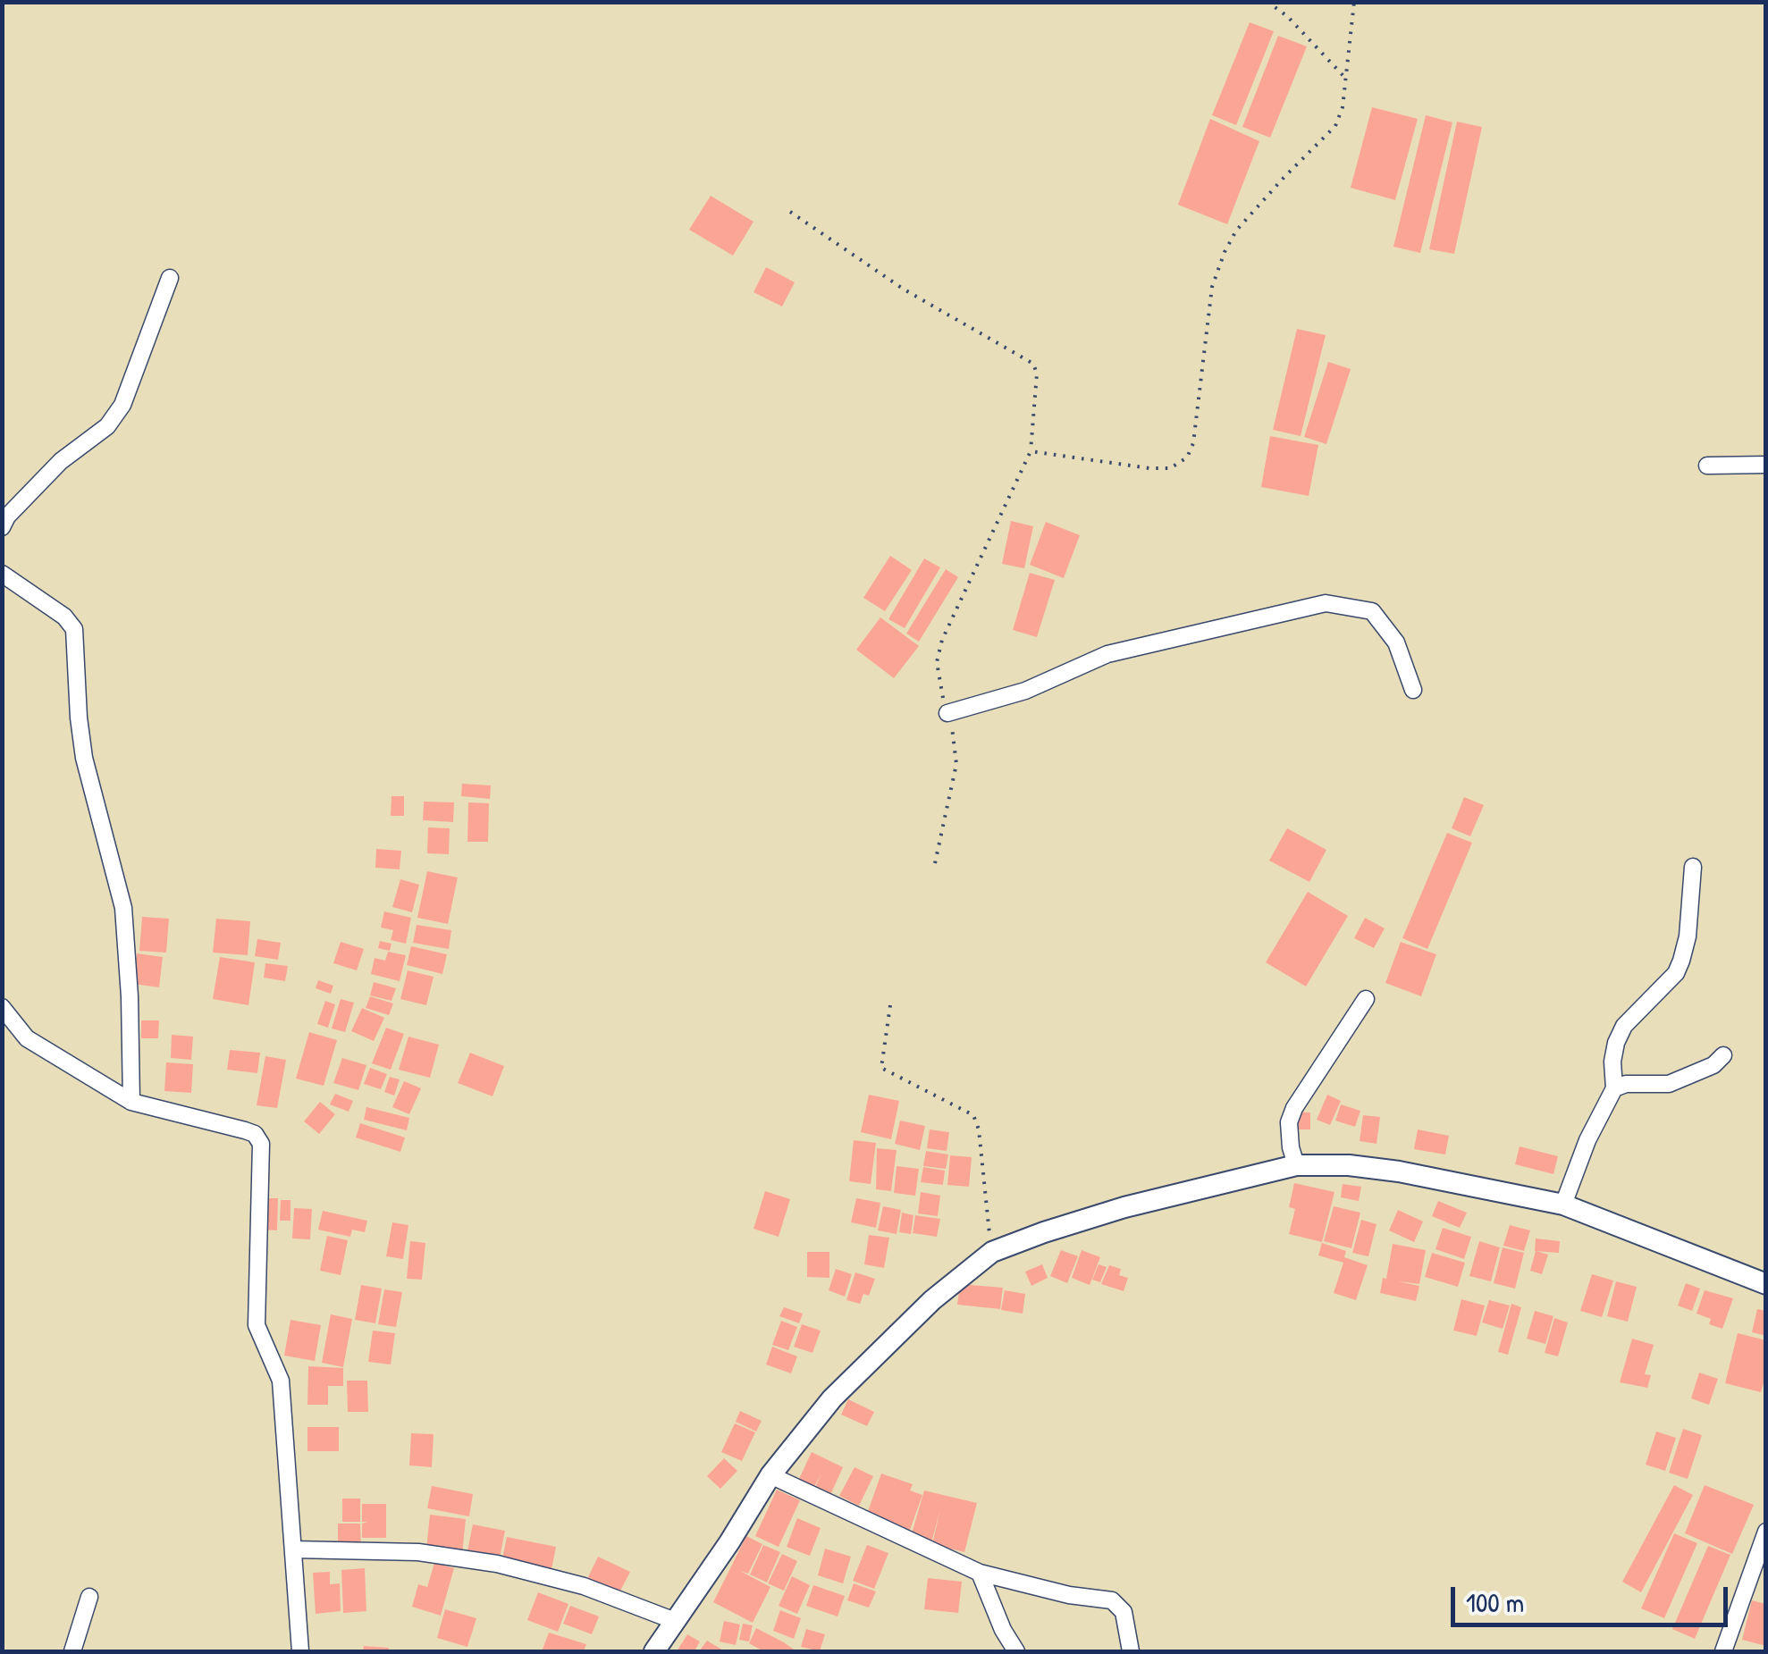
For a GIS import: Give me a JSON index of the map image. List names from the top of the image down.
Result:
{
  "scale_bar": "100 m"
}
